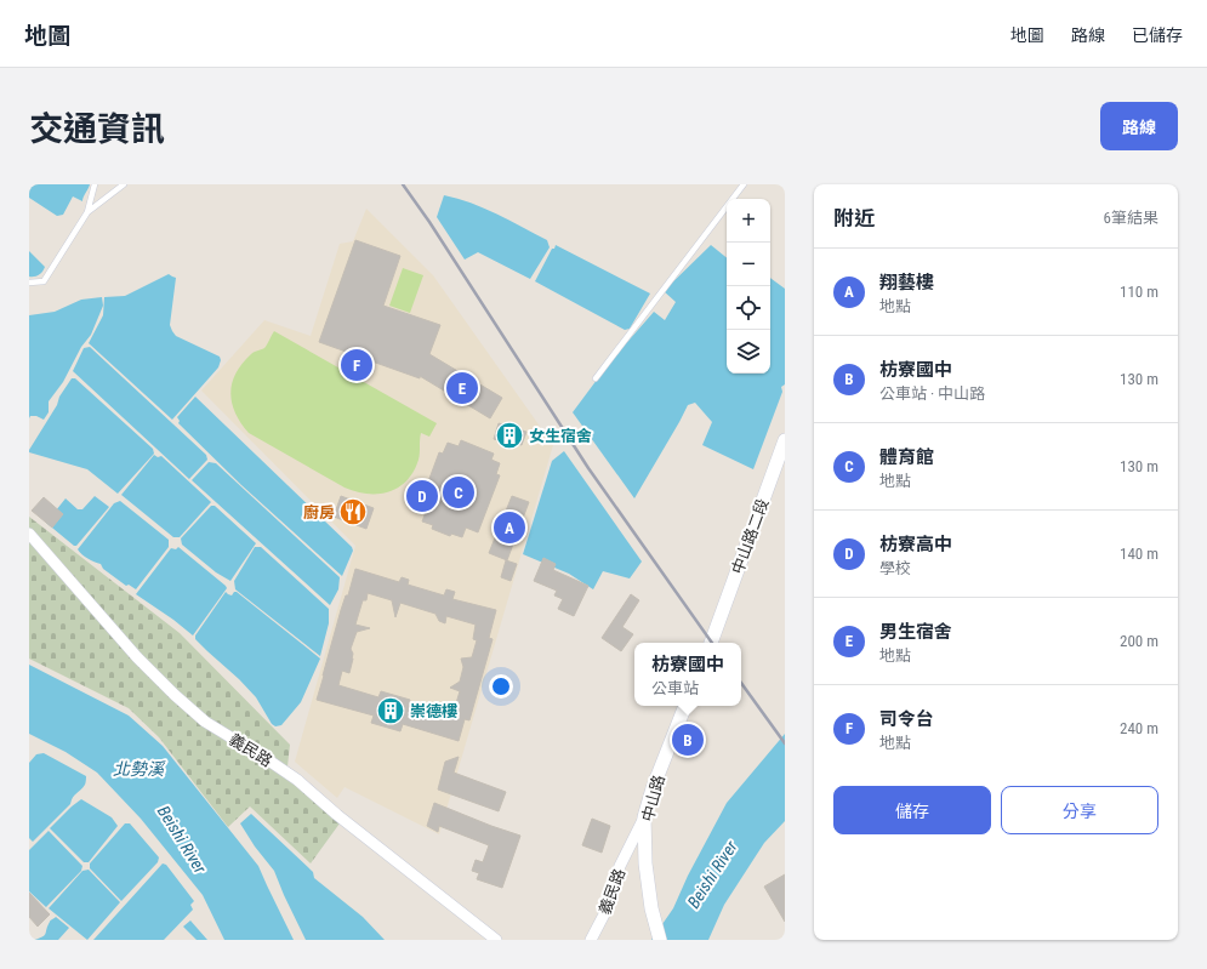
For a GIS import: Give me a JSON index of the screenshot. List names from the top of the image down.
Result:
{
  "streets": {
    "street": ["中山路二段", "義民路", "中山路"]
  },
  "crossings": [
    ["義民路", "中山路"]
  ],
  "water": ["北勢溪", "Beishi River"],
  "places": {
    "building": ["女生宿舍", "崇德樓"],
    "restaurant": ["廚房"]
  },
  "page": {
    "header": "地圖",
    "nav": ["地圖", "路線", "已儲存"],
    "title": "交通資訊",
    "buttons": [
      "路線",
      ["儲存", "分享"]
    ],
    "heading": ["附近", "6筆結果"],
    "map_buttons": ["+", "−"],
    "list": [
      {
        "mark": "A",
        "name": "翔藝樓",
        "note": "地點",
        "value": "110 m"
      },
      {
        "mark": "B",
        "name": "枋寮國中",
        "note": "公車站 · 中山路",
        "value": "130 m"
      },
      {
        "mark": "C",
        "name": "體育館",
        "note": "地點",
        "value": "130 m"
      },
      {
        "mark": "D",
        "name": "枋寮高中",
        "note": "學校",
        "value": "140 m"
      },
      {
        "mark": "E",
        "name": "男生宿舍",
        "note": "地點",
        "value": "200 m"
      },
      {
        "mark": "F",
        "name": "司令台",
        "note": "地點",
        "value": "240 m"
      }
    ],
    "pins": [
      "F",
      "E",
      "C",
      "D",
      "A",
      "B"
    ],
    "popup": ["枋寮國中", "公車站"]
  }
}
